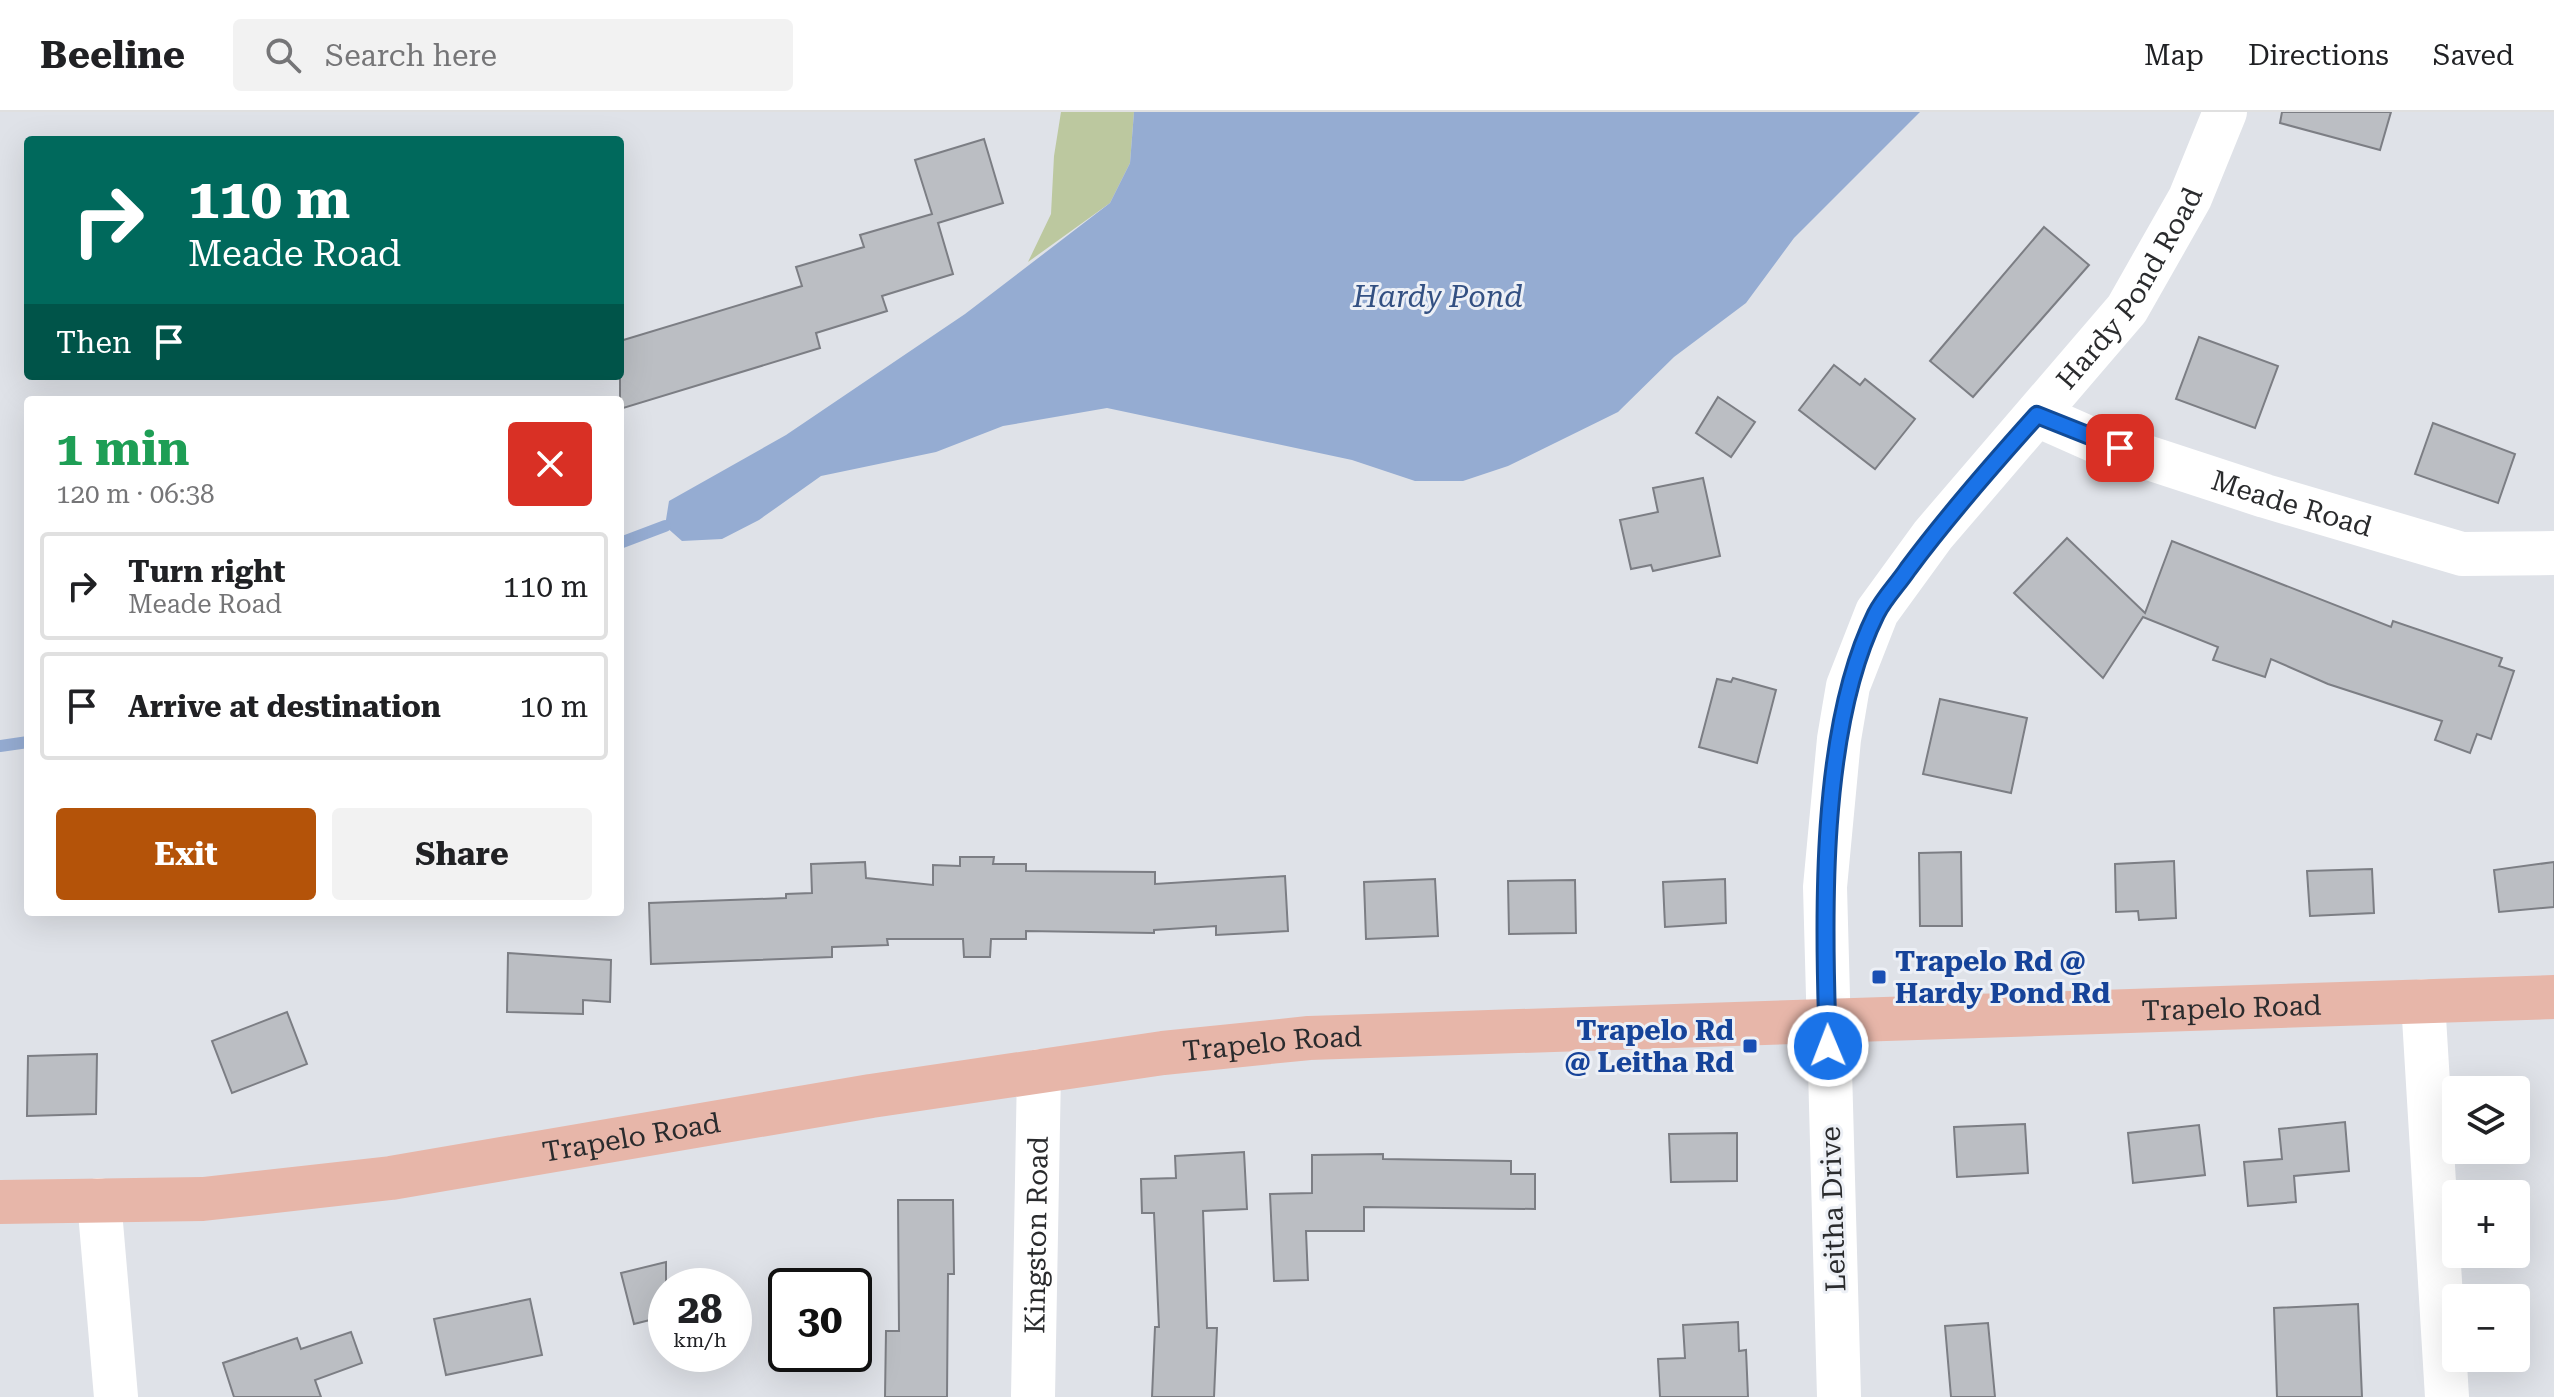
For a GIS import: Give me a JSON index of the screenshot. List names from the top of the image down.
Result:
{
  "streets": {
    "main road": ["Trapelo Road"],
    "street": [
      "Hardy Pond Road",
      "Meade Road",
      "Leitha Drive",
      "Kingston Road"
    ]
  },
  "crossings": [
    ["Hardy Pond Road", "Meade Road"],
    ["Hardy Pond Road", "Trapelo Road"],
    ["Hardy Pond Road", "Leitha Drive"],
    ["Trapelo Road", "Leitha Drive"],
    ["Trapelo Road", "Kingston Road"]
  ],
  "water": ["Hardy Pond"],
  "places": {
    "transit": ["Trapelo Rd @ Hardy Pond Rd", "Trapelo Rd @ Leitha Rd"]
  },
  "page": {
    "header": "Beeline",
    "search": "Search here",
    "nav": ["Map", "Directions", "Saved"],
    "turn": ["110 m", "Meade Road"],
    "then": "Then",
    "heading": ["1 min", "120 m · 06:38"],
    "list": [
      {
        "name": "Turn right",
        "note": "Meade Road",
        "value": "110 m"
      },
      {
        "name": "Arrive at destination",
        "value": "10 m"
      }
    ],
    "buttons": ["Exit", "Share"],
    "map_buttons": ["+", "−"],
    "speed": "28 km/h",
    "limit": "30"
  }
}
